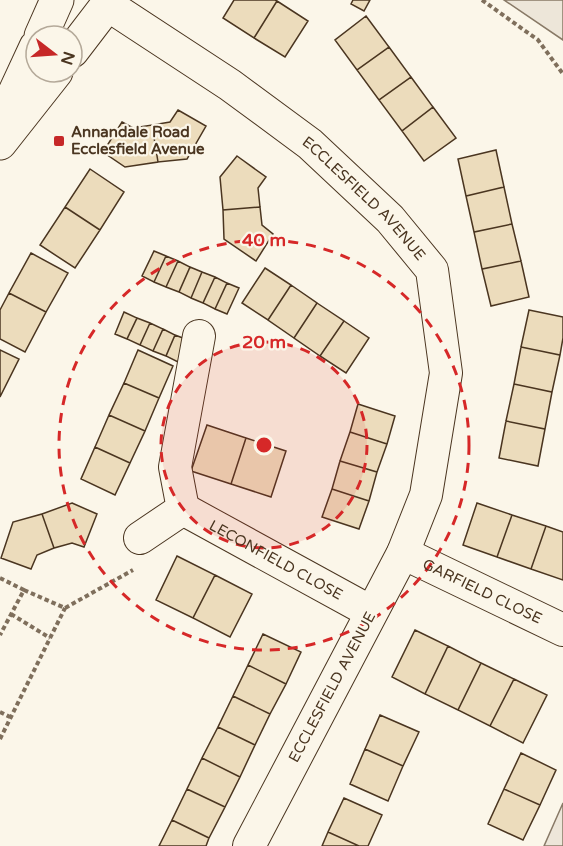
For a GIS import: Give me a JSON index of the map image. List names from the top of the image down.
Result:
{
  "streets": {
    "street": ["ECCLESFIELD AVENUE", "LECONFIELD CLOSE", "GARFIELD CLOSE"]
  },
  "crossings": [
    ["ECCLESFIELD AVENUE", "LECONFIELD CLOSE"],
    ["ECCLESFIELD AVENUE", "GARFIELD CLOSE"]
  ],
  "places": {
    "transit": ["Annandale Road Ecclesfield Avenue"]
  },
  "north": "right",
  "rings": ["40 m", "20 m"]
}
